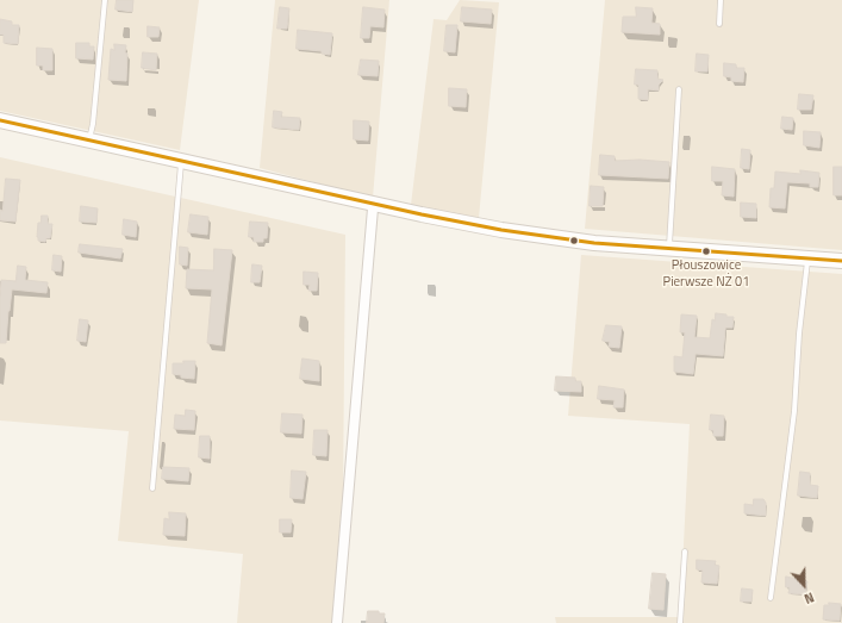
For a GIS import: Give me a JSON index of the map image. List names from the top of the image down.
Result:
{
  "places": ["Płouszowice Pierwsze NŻ 01"],
  "north": "bottom"
}
